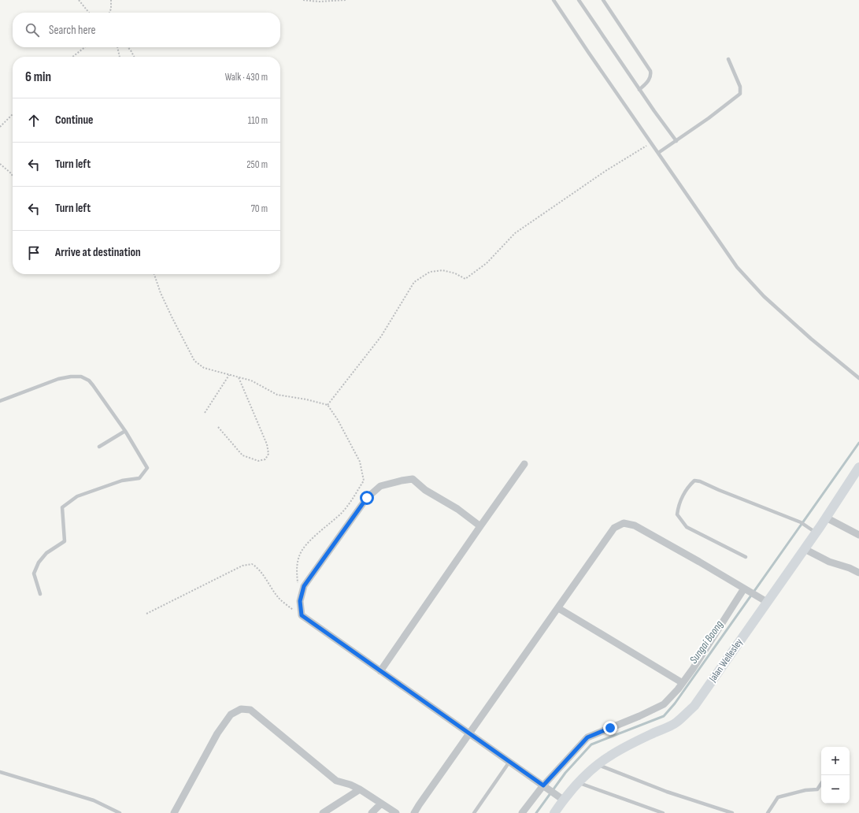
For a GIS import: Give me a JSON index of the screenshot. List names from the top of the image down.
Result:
{
  "streets": {
    "main road": ["Jalan Wellesley"]
  },
  "water": ["Sungai Baong"],
  "page": {
    "search": "Search here",
    "heading": ["6 min", "Walk · 430 m"],
    "list": [
      ["Continue", "110 m"],
      ["Turn left", "250 m"],
      ["Turn left", "70 m"],
      "Arrive at destination"
    ],
    "map_buttons": ["+", "−"]
  }
}
